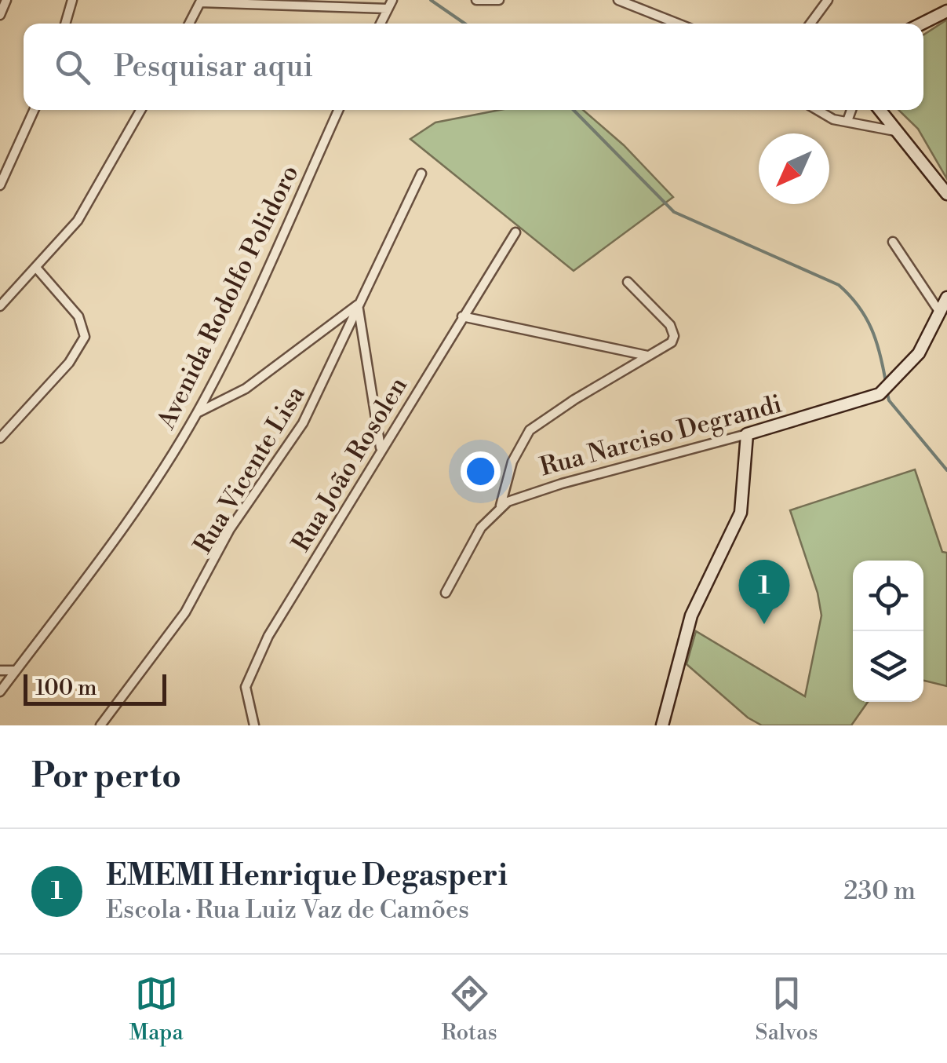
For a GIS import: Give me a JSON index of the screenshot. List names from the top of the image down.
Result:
{
  "streets": {
    "main road": ["Rua Narciso Degrandi"],
    "street": ["Avenida Rodolfo Polidoro", "Rua João Rosolen", "Rua Vicente Lisa"]
  },
  "scale_bar": "100 m",
  "north": "bottom left",
  "page": {
    "search": "Pesquisar aqui",
    "pins": "1",
    "scale": "100 m",
    "heading": "Por perto",
    "list": [
      {
        "mark": "1",
        "name": "EMEMI Henrique Degasperi",
        "note": "Escola · Rua Luiz Vaz de Camões",
        "value": "230 m"
      }
    ],
    "nav": ["Mapa", "Rotas", "Salvos"]
  }
}
